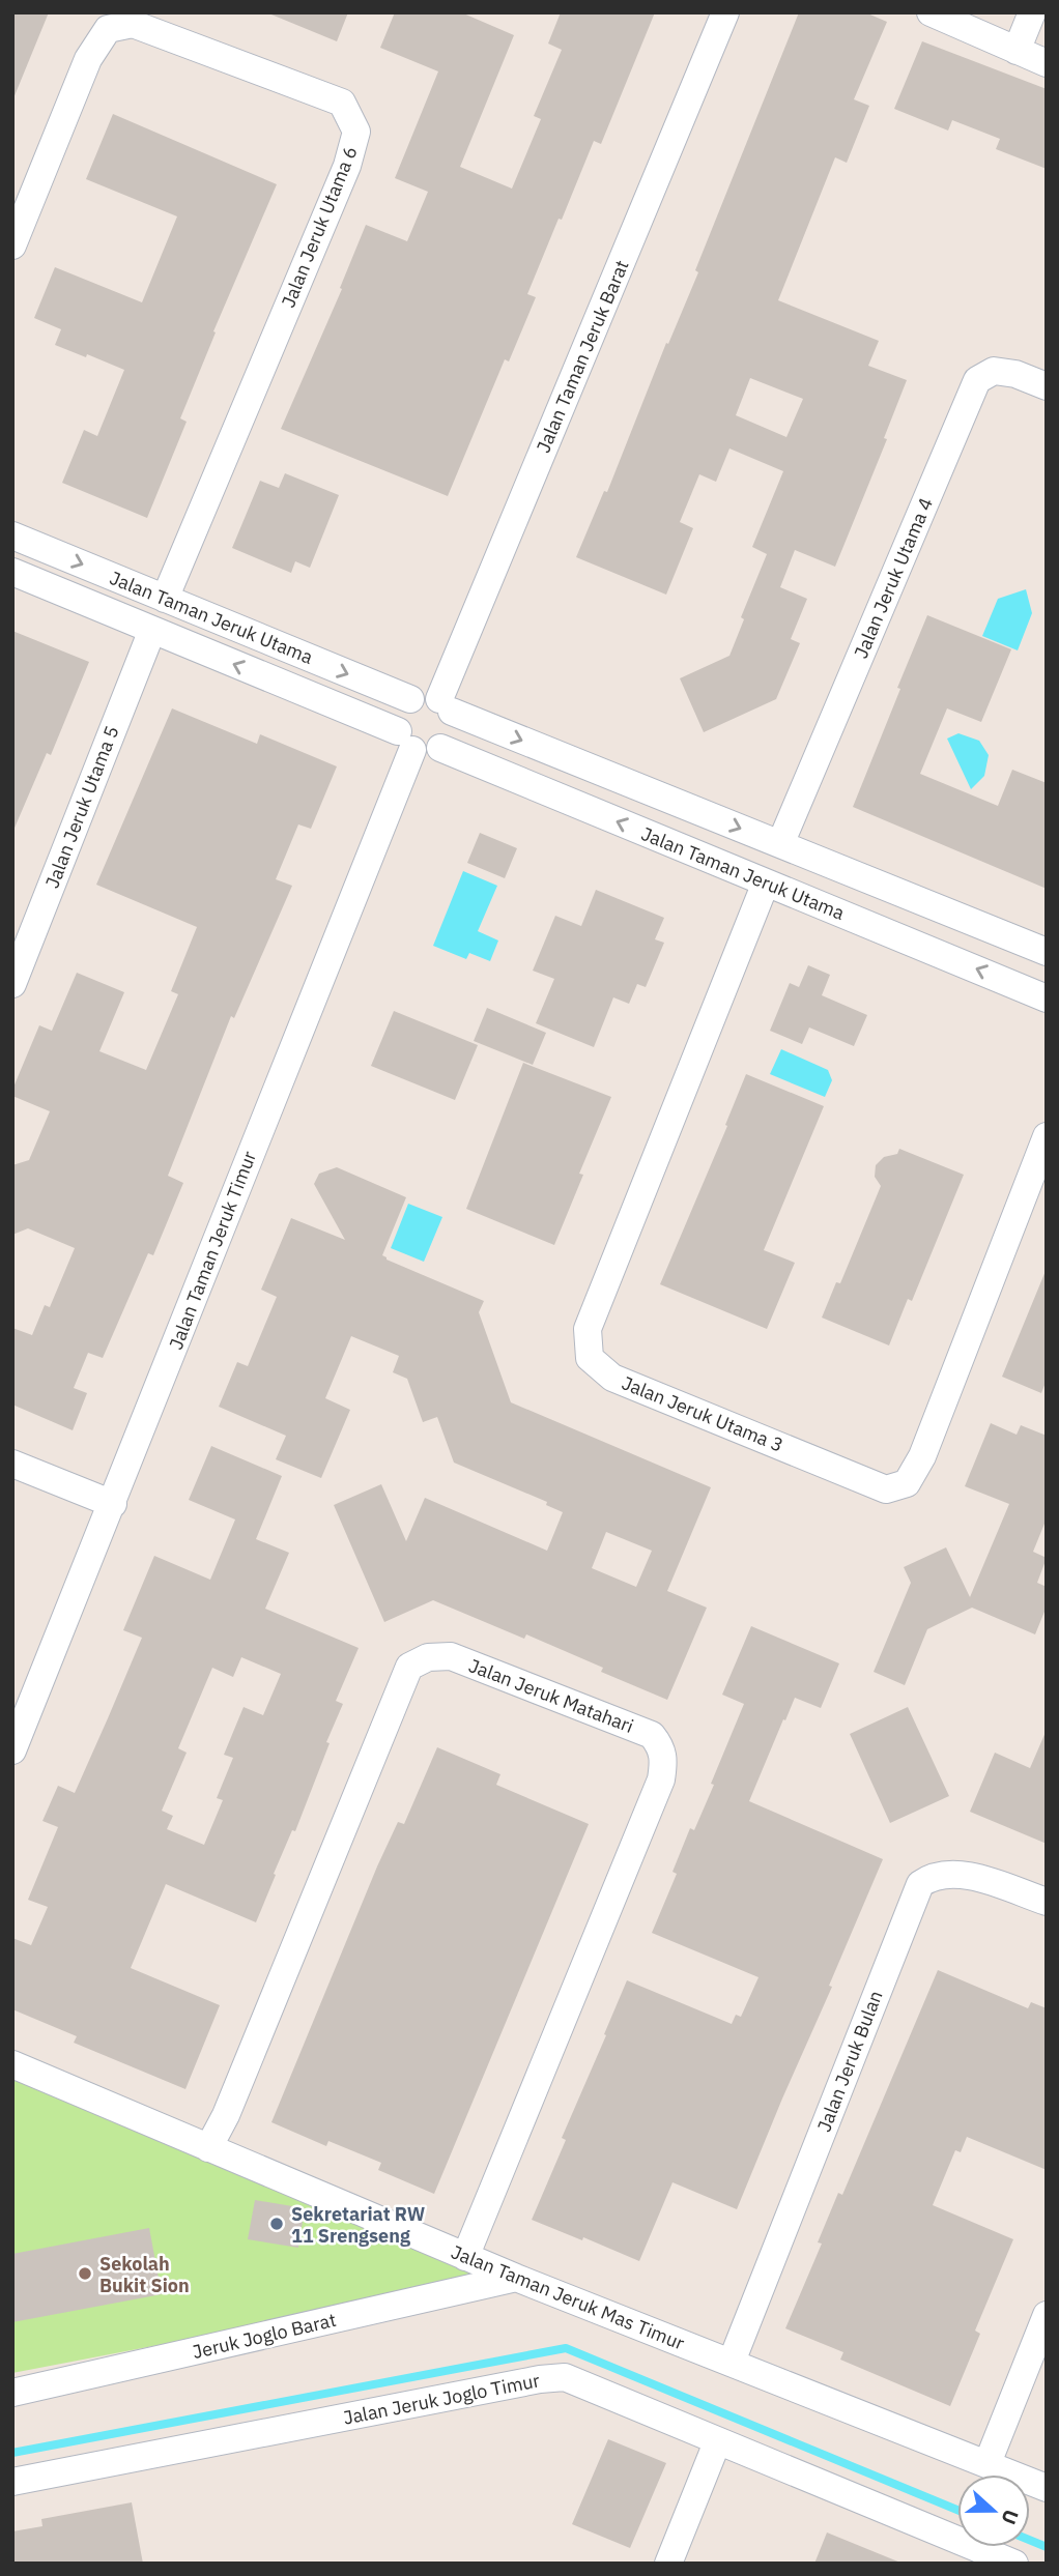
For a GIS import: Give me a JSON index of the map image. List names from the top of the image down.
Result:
{
  "streets": {
    "street": [
      "Jalan Jeruk Utama 6",
      "Jalan Taman Jeruk Barat",
      "Jalan Jeruk Utama 4",
      "Jalan Taman Jeruk Utama",
      "Jalan Jeruk Utama 5",
      "Jalan Taman Jeruk Timur",
      "Jalan Jeruk Utama 3",
      "Jalan Jeruk Matahari",
      "Jalan Jeruk Bulan",
      "Jalan Taman Jeruk Mas Timur",
      "Jeruk Joglo Barat",
      "Jalan Jeruk Joglo Timur"
    ]
  },
  "crossings": [
    ["Jalan Jeruk Utama 6", "Jalan Taman Jeruk Utama"],
    ["Jalan Taman Jeruk Barat", "Jalan Taman Jeruk Utama"],
    ["Jalan Taman Jeruk Barat", "Jalan Taman Jeruk Timur"],
    ["Jalan Taman Jeruk Utama", "Jalan Jeruk Utama 5"],
    ["Jalan Taman Jeruk Utama", "Jalan Taman Jeruk Timur"],
    ["Jalan Taman Jeruk Utama", "Jalan Jeruk Utama 3"],
    ["Jalan Jeruk Matahari", "Jalan Taman Jeruk Mas Timur"],
    ["Jalan Jeruk Bulan", "Jalan Taman Jeruk Mas Timur"],
    ["Jalan Taman Jeruk Mas Timur", "Jeruk Joglo Barat"]
  ],
  "places": ["Sekretariat RW 11 Srengseng", "Sekolah Bukit Sion"],
  "north": "right"
}
